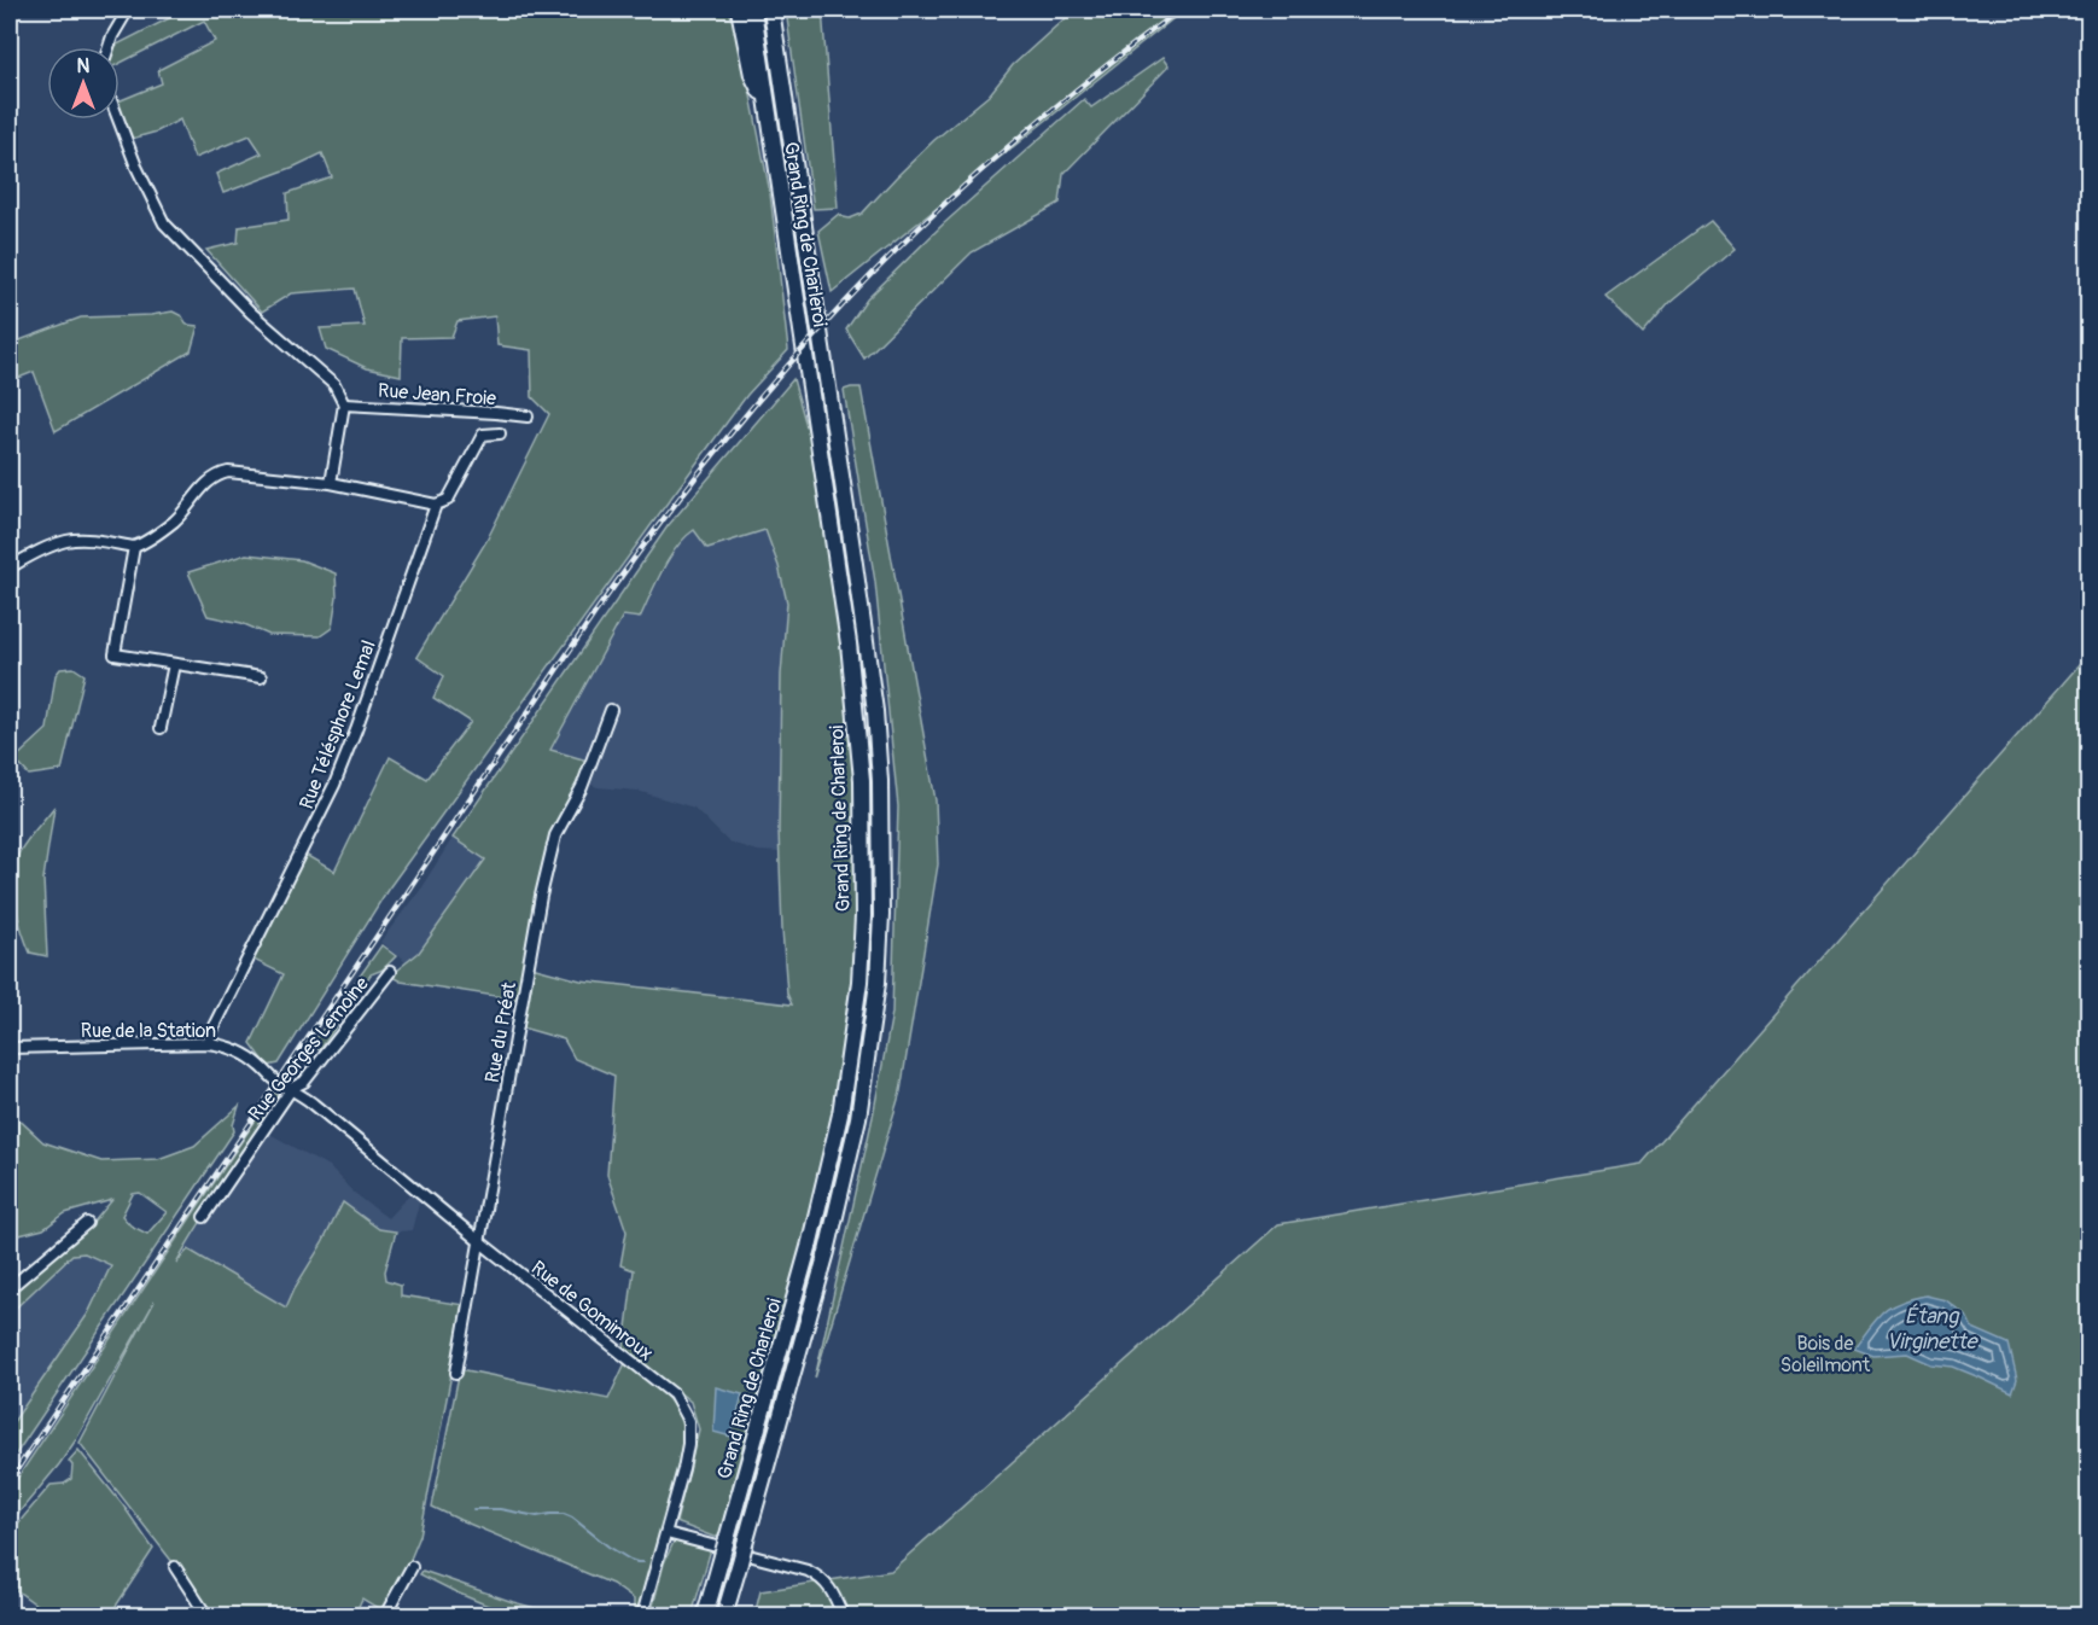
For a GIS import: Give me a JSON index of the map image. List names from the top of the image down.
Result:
{
  "streets": {
    "highway": ["Grand Ring de Charleroi"],
    "street": [
      "Rue Jean Froie",
      "Rue Télésphore Lemal",
      "Rue de la Station",
      "Rue du Préat",
      "Rue Georges Lemoine",
      "Rue de Gominroux"
    ]
  },
  "crossings": [
    ["Rue Télésphore Lemal", "Rue de la Station"],
    ["Rue de la Station", "Rue Georges Lemoine"],
    ["Rue de la Station", "Rue de Gominroux"],
    ["Rue du Préat", "Rue de Gominroux"]
  ],
  "water": ["Étang Virginette"],
  "parks": ["Bois de Soleilmont"],
  "north": "top"
}
